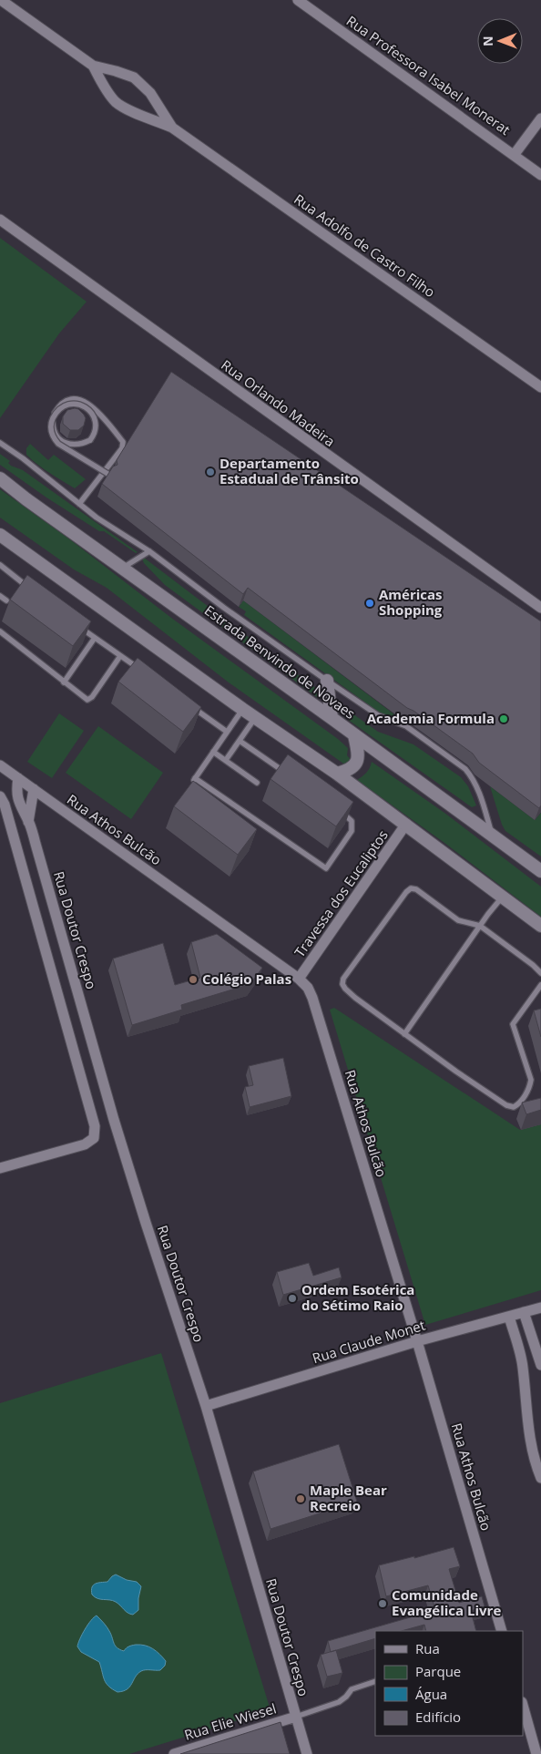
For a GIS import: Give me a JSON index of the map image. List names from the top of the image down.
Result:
{
  "streets": {
    "street": [
      "Rua Professora Isabel Monerat",
      "Rua Adolfo de Castro Filho",
      "Rua Orlando Madeira",
      "Estrada Benvindo de Novaes",
      "Rua Athos Bulcão",
      "Travessa dos Eucaliptos",
      "Rua Doutor Crespo",
      "Rua Claude Monet",
      "Rua Elie Wiesel"
    ]
  },
  "crossings": [
    ["Rua Athos Bulcão", "Travessa dos Eucaliptos"],
    ["Rua Athos Bulcão", "Rua Doutor Crespo"],
    ["Rua Athos Bulcão", "Rua Claude Monet"],
    ["Rua Doutor Crespo", "Rua Claude Monet"],
    ["Rua Doutor Crespo", "Rua Elie Wiesel"]
  ],
  "places": [
    "Departamento Estadual de Trânsito",
    "Américas Shopping",
    "Academia Formula",
    "Colégio Palas",
    "Ordem Esotérica do Sétimo Raio",
    "Maple Bear Recreio",
    "Comunidade Evangélica Livre"
  ],
  "legend": [
    "Rua",
    "Parque",
    "Água",
    "Edifício"
  ],
  "north": "left"
}
